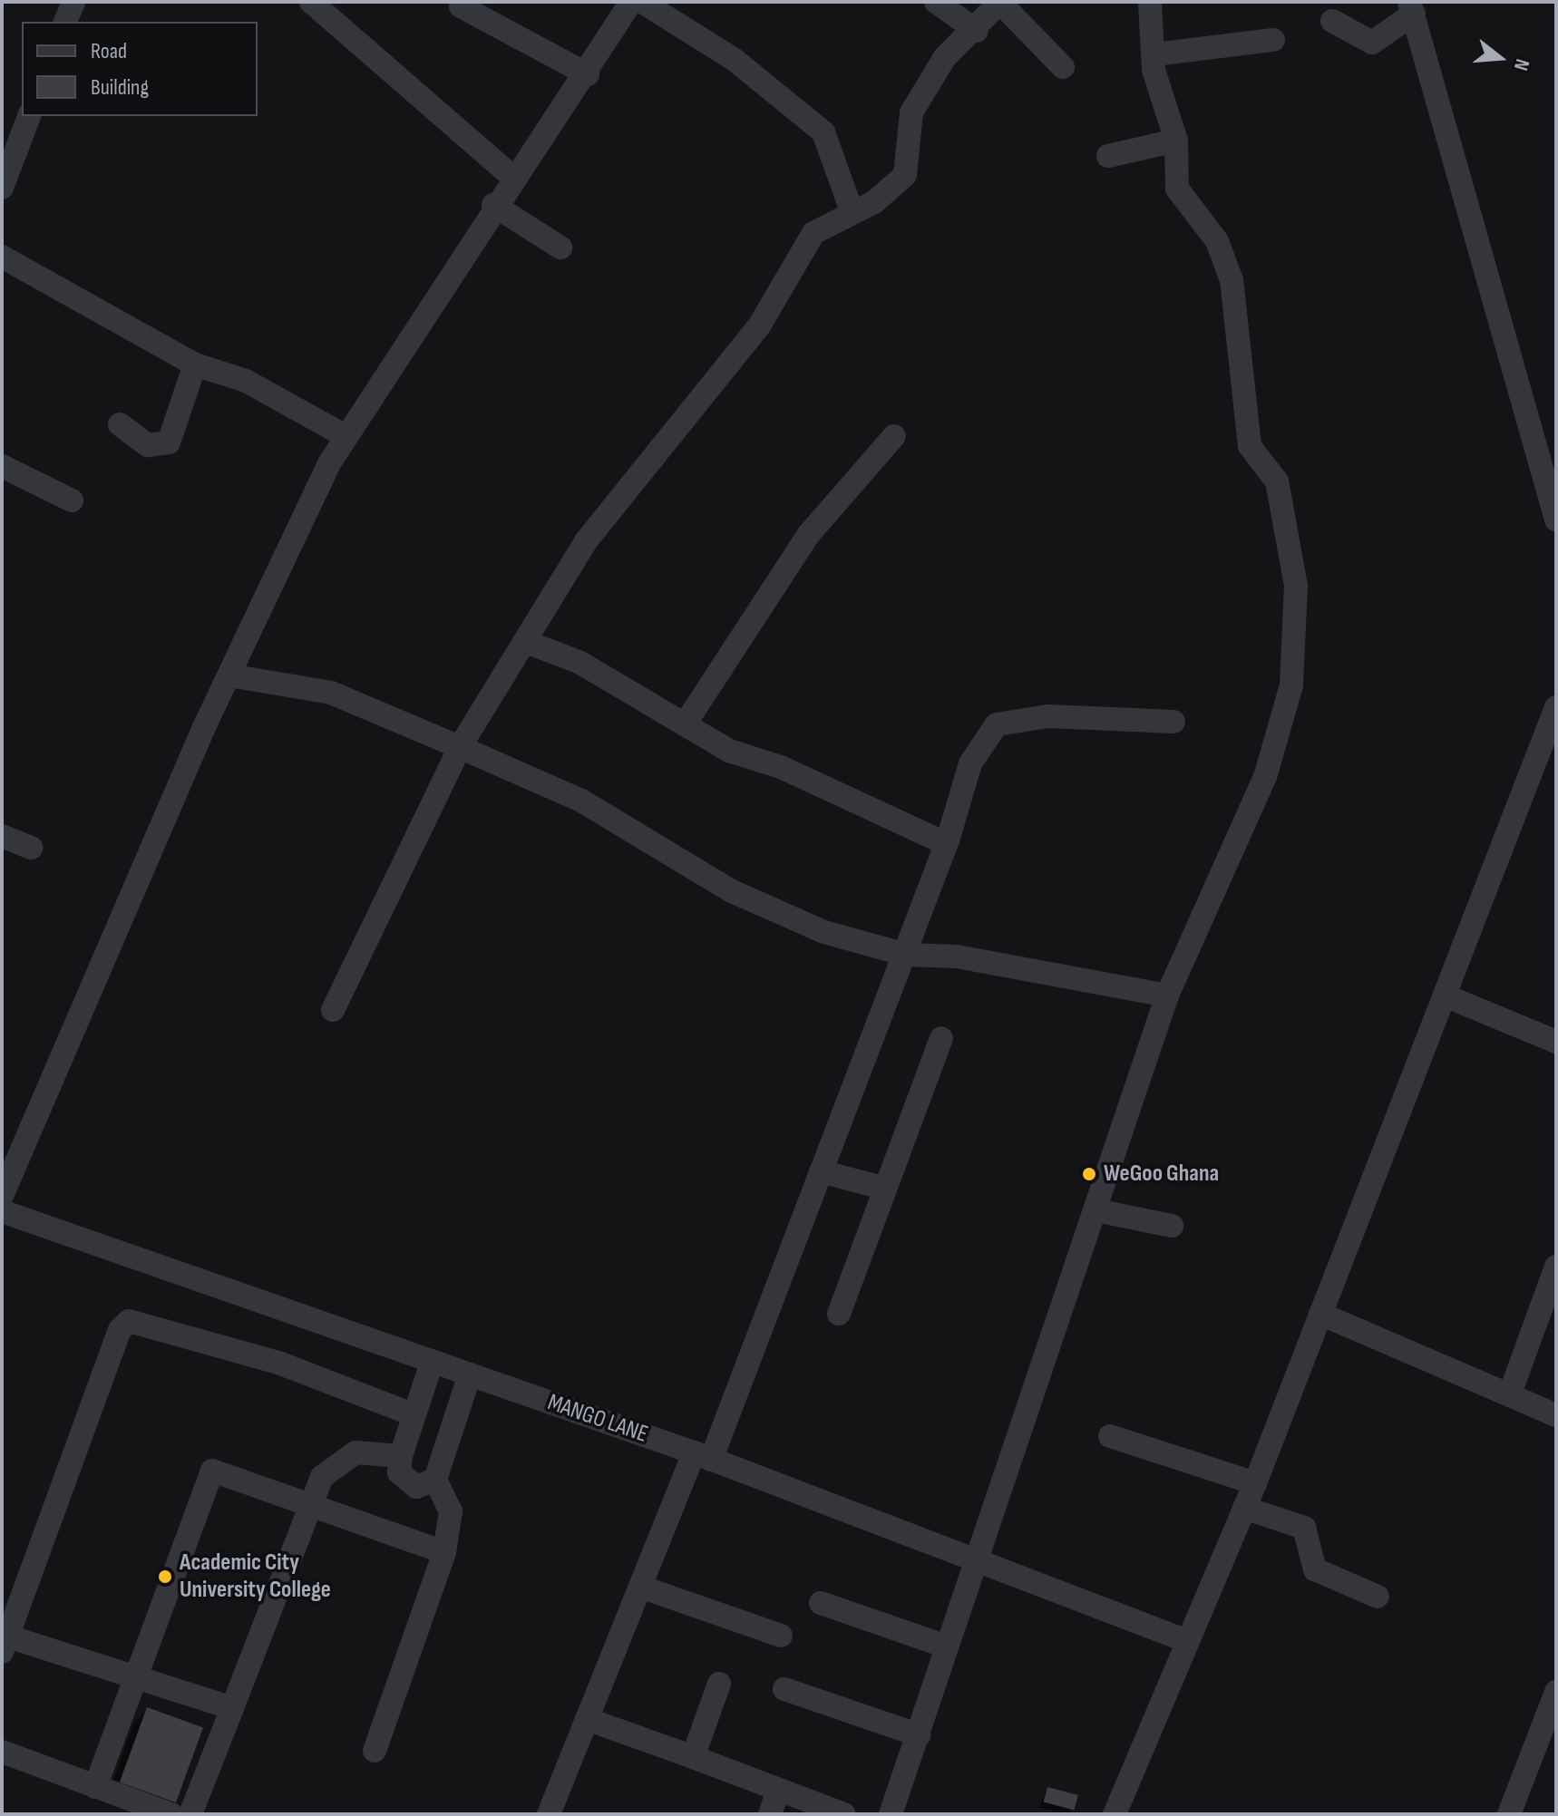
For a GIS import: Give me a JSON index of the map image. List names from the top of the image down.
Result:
{
  "streets": {
    "street": ["MANGO LANE"]
  },
  "places": ["WeGoo Ghana", "Academic City University College"],
  "legend": ["Road", "Building"],
  "north": "right"
}
